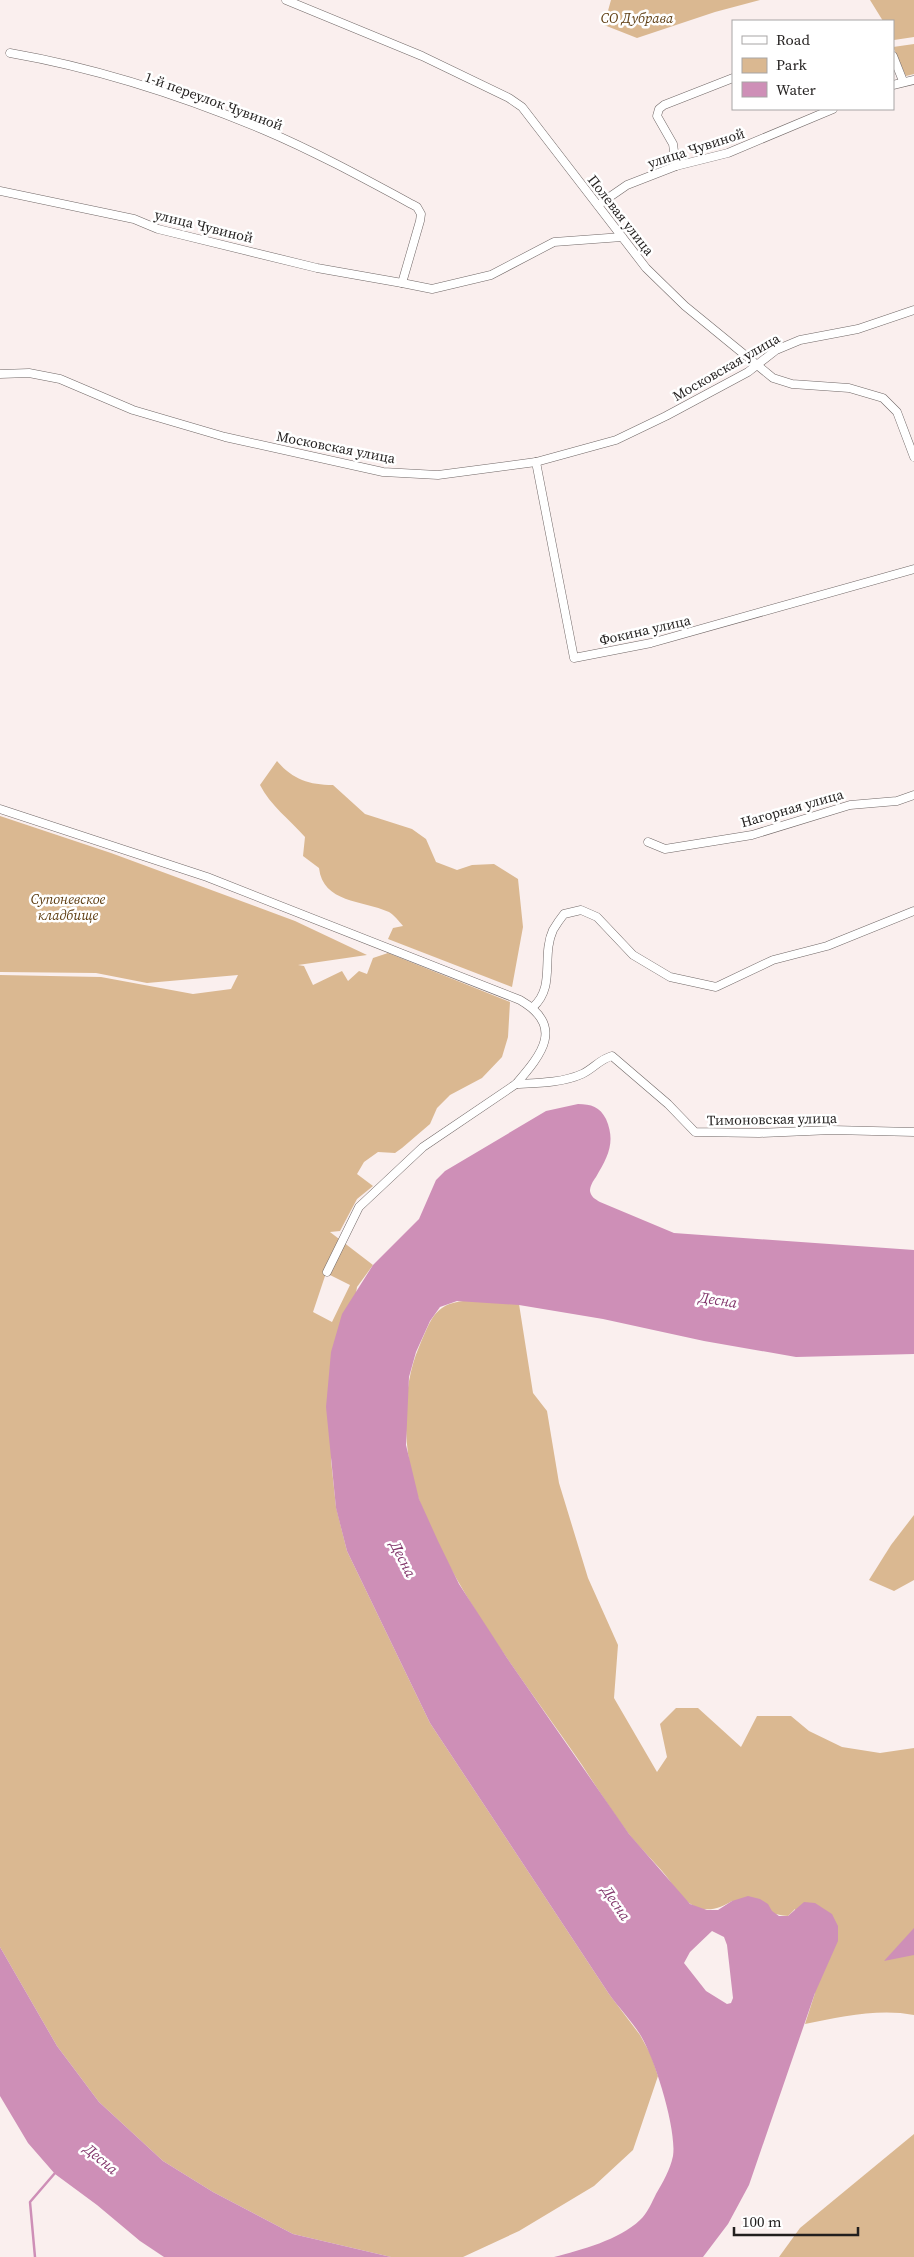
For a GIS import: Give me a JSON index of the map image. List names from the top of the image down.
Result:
{
  "streets": {
    "street": [
      "1-й переулок Чувиной",
      "улица Чувиной",
      "Полевая улица",
      "Московская улица",
      "Фокина улица",
      "Нагорная улица",
      "Тимоновская улица"
    ]
  },
  "crossings": [
    ["1-й переулок Чувиной", "улица Чувиной"],
    ["улица Чувиной", "Полевая улица"],
    ["Полевая улица", "Московская улица"],
    ["Московская улица", "Фокина улица"]
  ],
  "water": ["Десна"],
  "parks": ["СО Дубрава", "Супоневское кладбище"],
  "legend": ["Road", "Park", "Water"],
  "scale_bar": "100 m"
}
